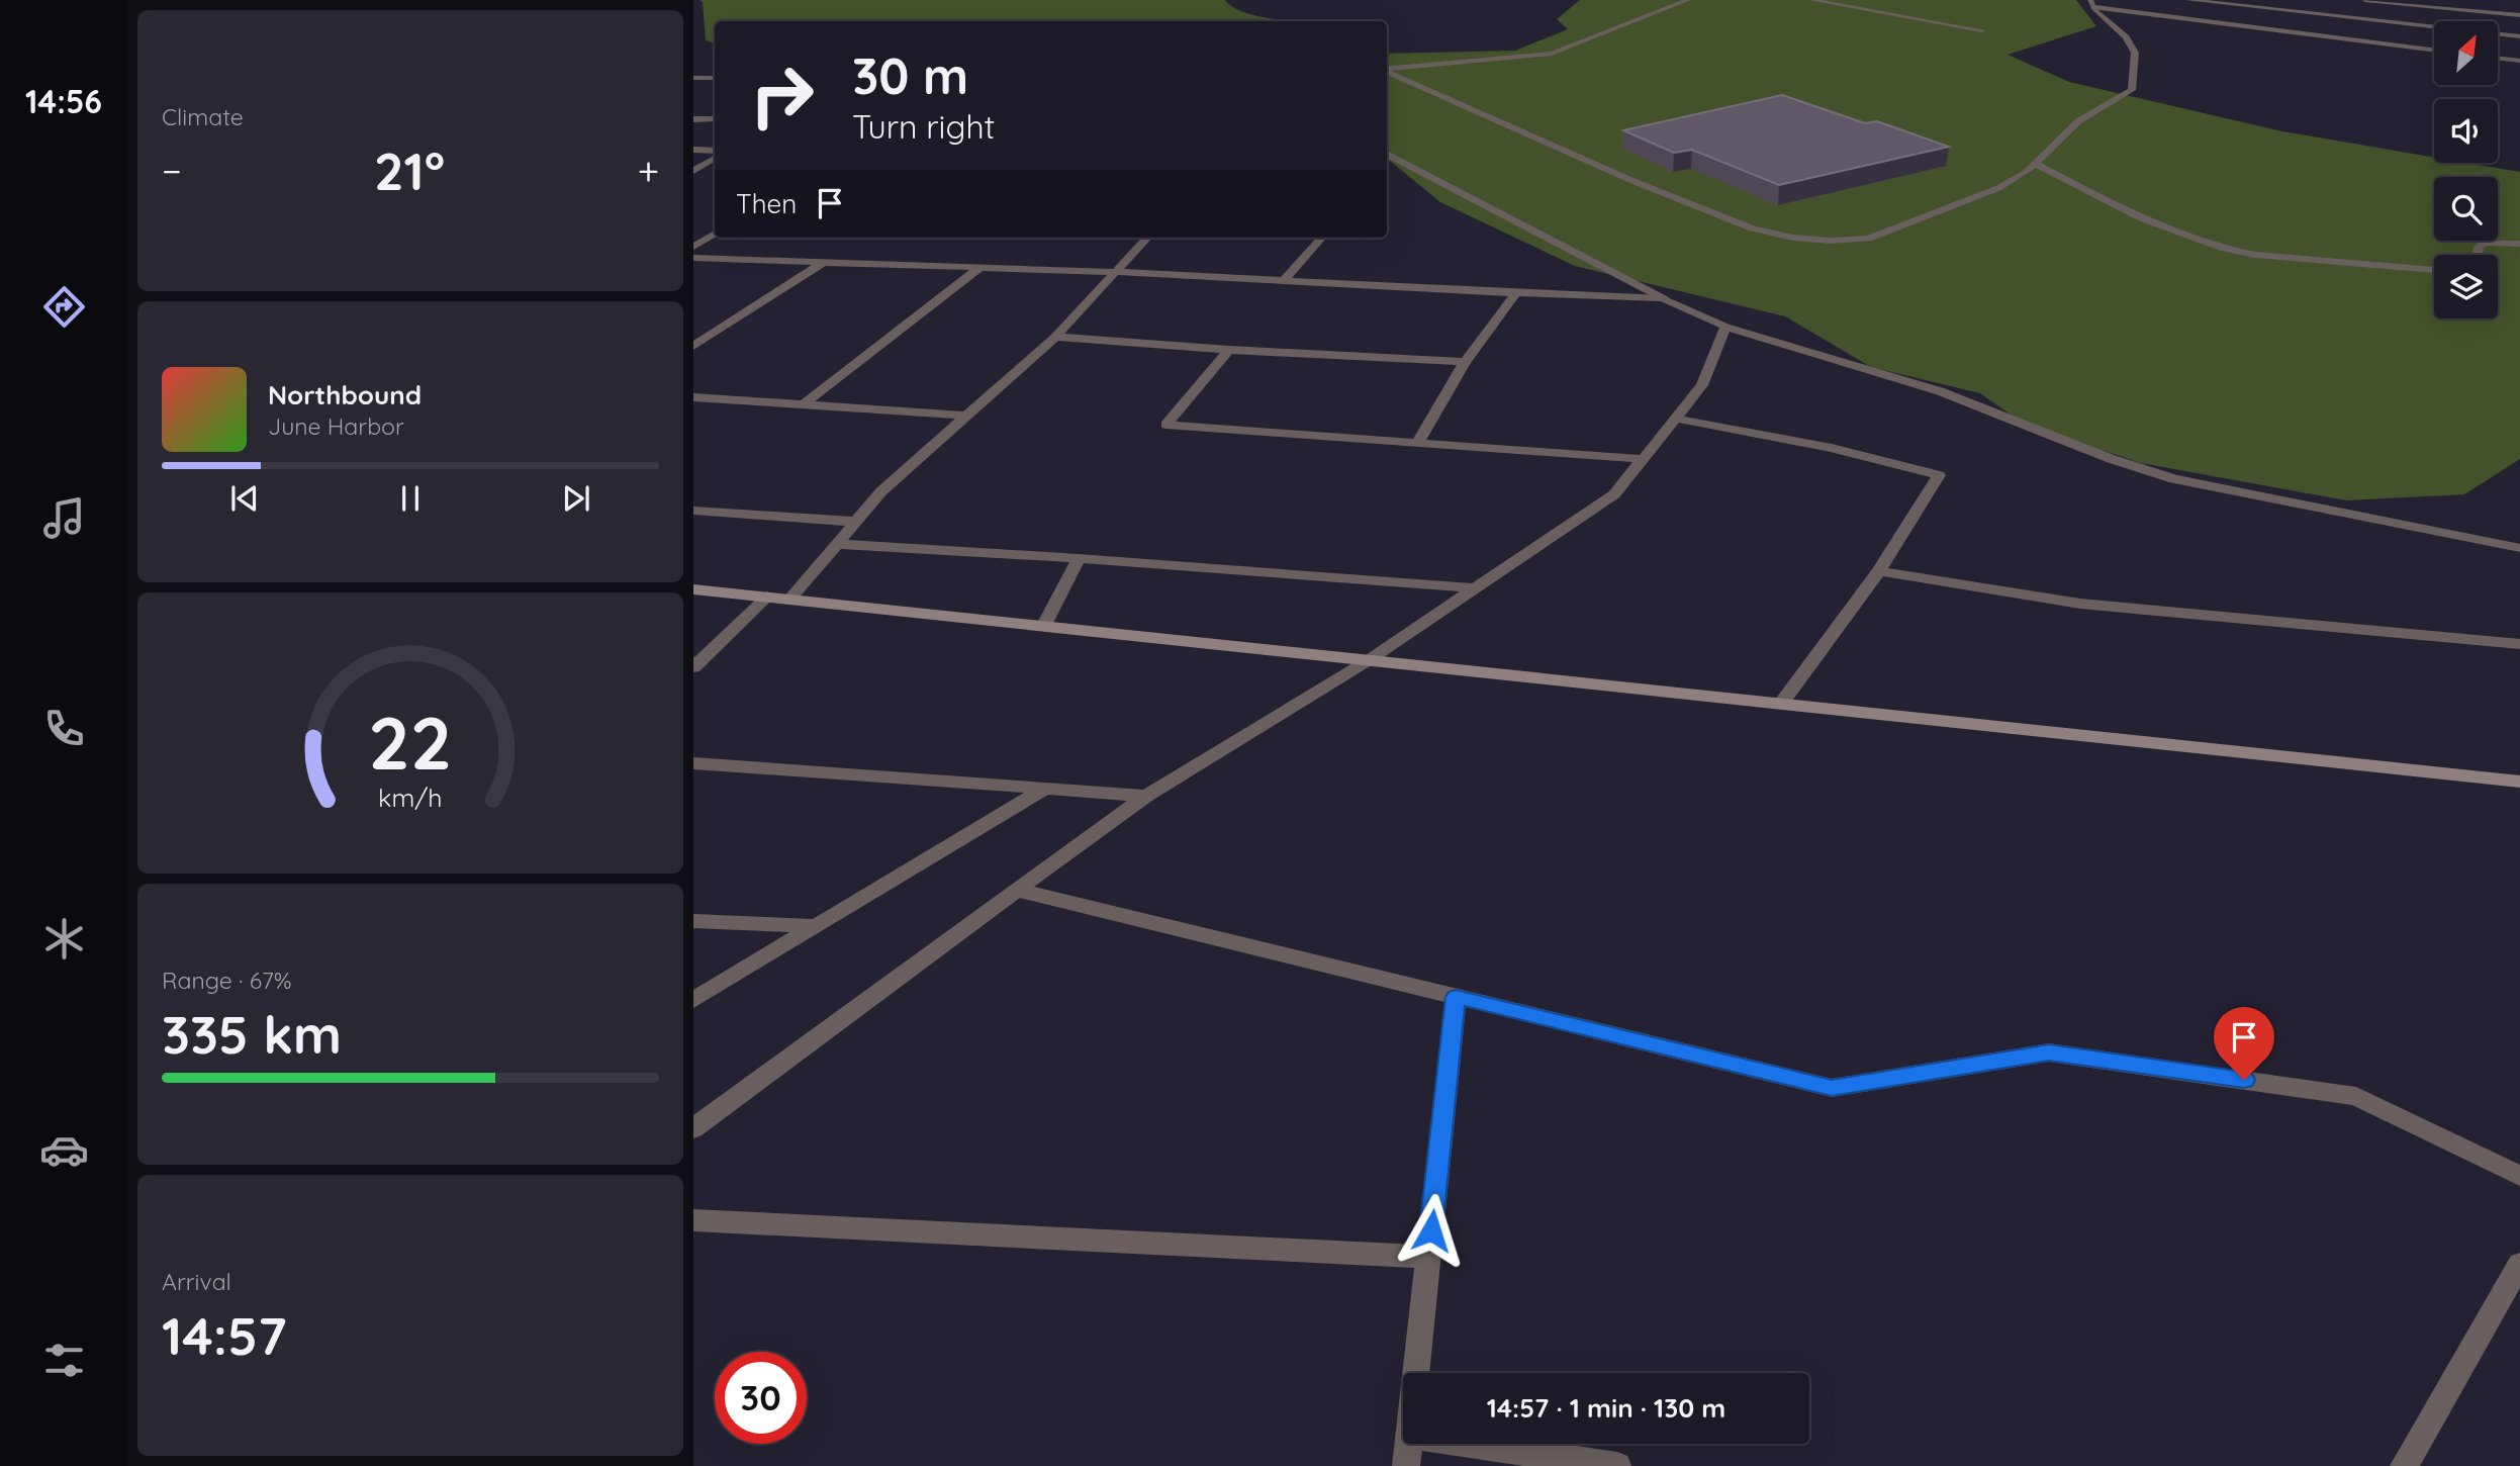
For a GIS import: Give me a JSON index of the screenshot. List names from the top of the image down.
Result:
{
  "north": "top right",
  "page": {
    "tabs": "14:56",
    "tile": [
      "Climate",
      ["Range · 67%", "335 km"],
      ["Arrival", "14:57"]
    ],
    "turn": ["30 m", "Turn right"],
    "heat": ["−", "21°", "+"],
    "then": "Then",
    "song": ["Northbound", "June Harbor"],
    "limit": "30",
    "trip": "14:57 · 1 min · 130 m",
    "gauge": ["22", "km/h"]
  }
}
